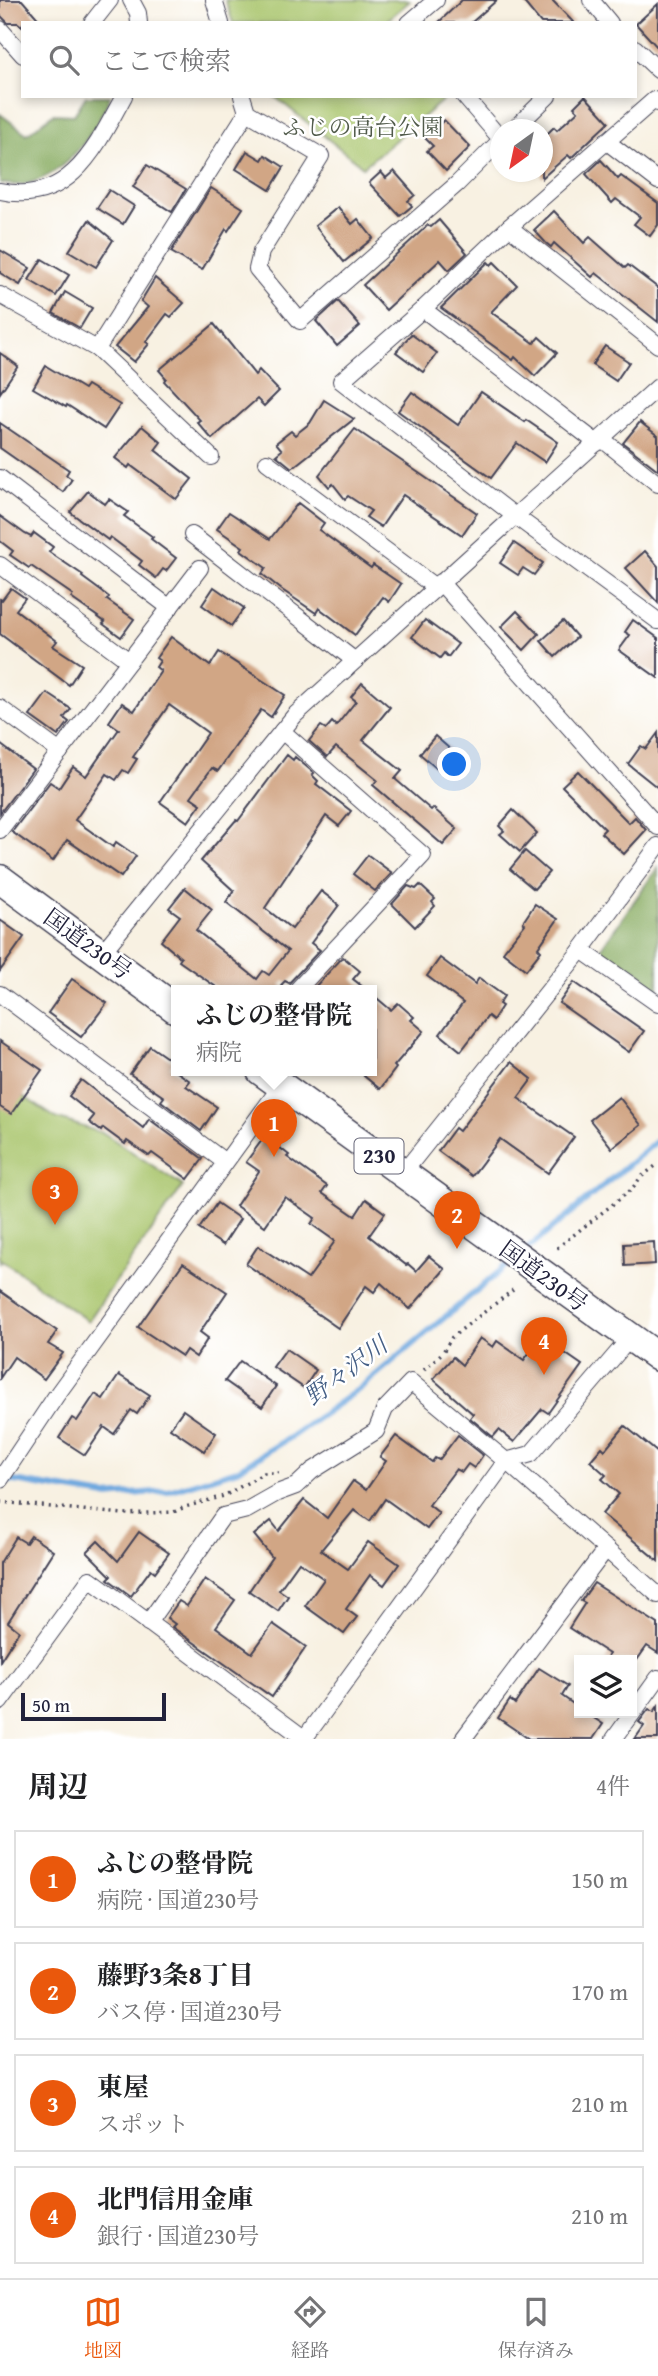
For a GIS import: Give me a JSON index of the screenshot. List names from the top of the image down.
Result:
{
  "streets": {
    "highway": ["国道230号", "230"]
  },
  "water": ["野々沢川"],
  "parks": ["ふじの高台公園"],
  "scale_bar": "50 m",
  "north": "bottom left",
  "page": {
    "search": "ここで検索",
    "popup": ["ふじの整骨院", "病院"],
    "pins": [
      "1",
      "3",
      "2",
      "4"
    ],
    "scale": "50 m",
    "heading": ["周辺", "4件"],
    "list": [
      {
        "mark": "1",
        "name": "ふじの整骨院",
        "note": "病院 · 国道230号",
        "value": "150 m"
      },
      {
        "mark": "2",
        "name": "藤野3条8丁目",
        "note": "バス停 · 国道230号",
        "value": "170 m"
      },
      {
        "mark": "3",
        "name": "東屋",
        "note": "スポット",
        "value": "210 m"
      },
      {
        "mark": "4",
        "name": "北門信用金庫",
        "note": "銀行 · 国道230号",
        "value": "210 m"
      }
    ],
    "nav": ["地図", "経路", "保存済み"]
  }
}
